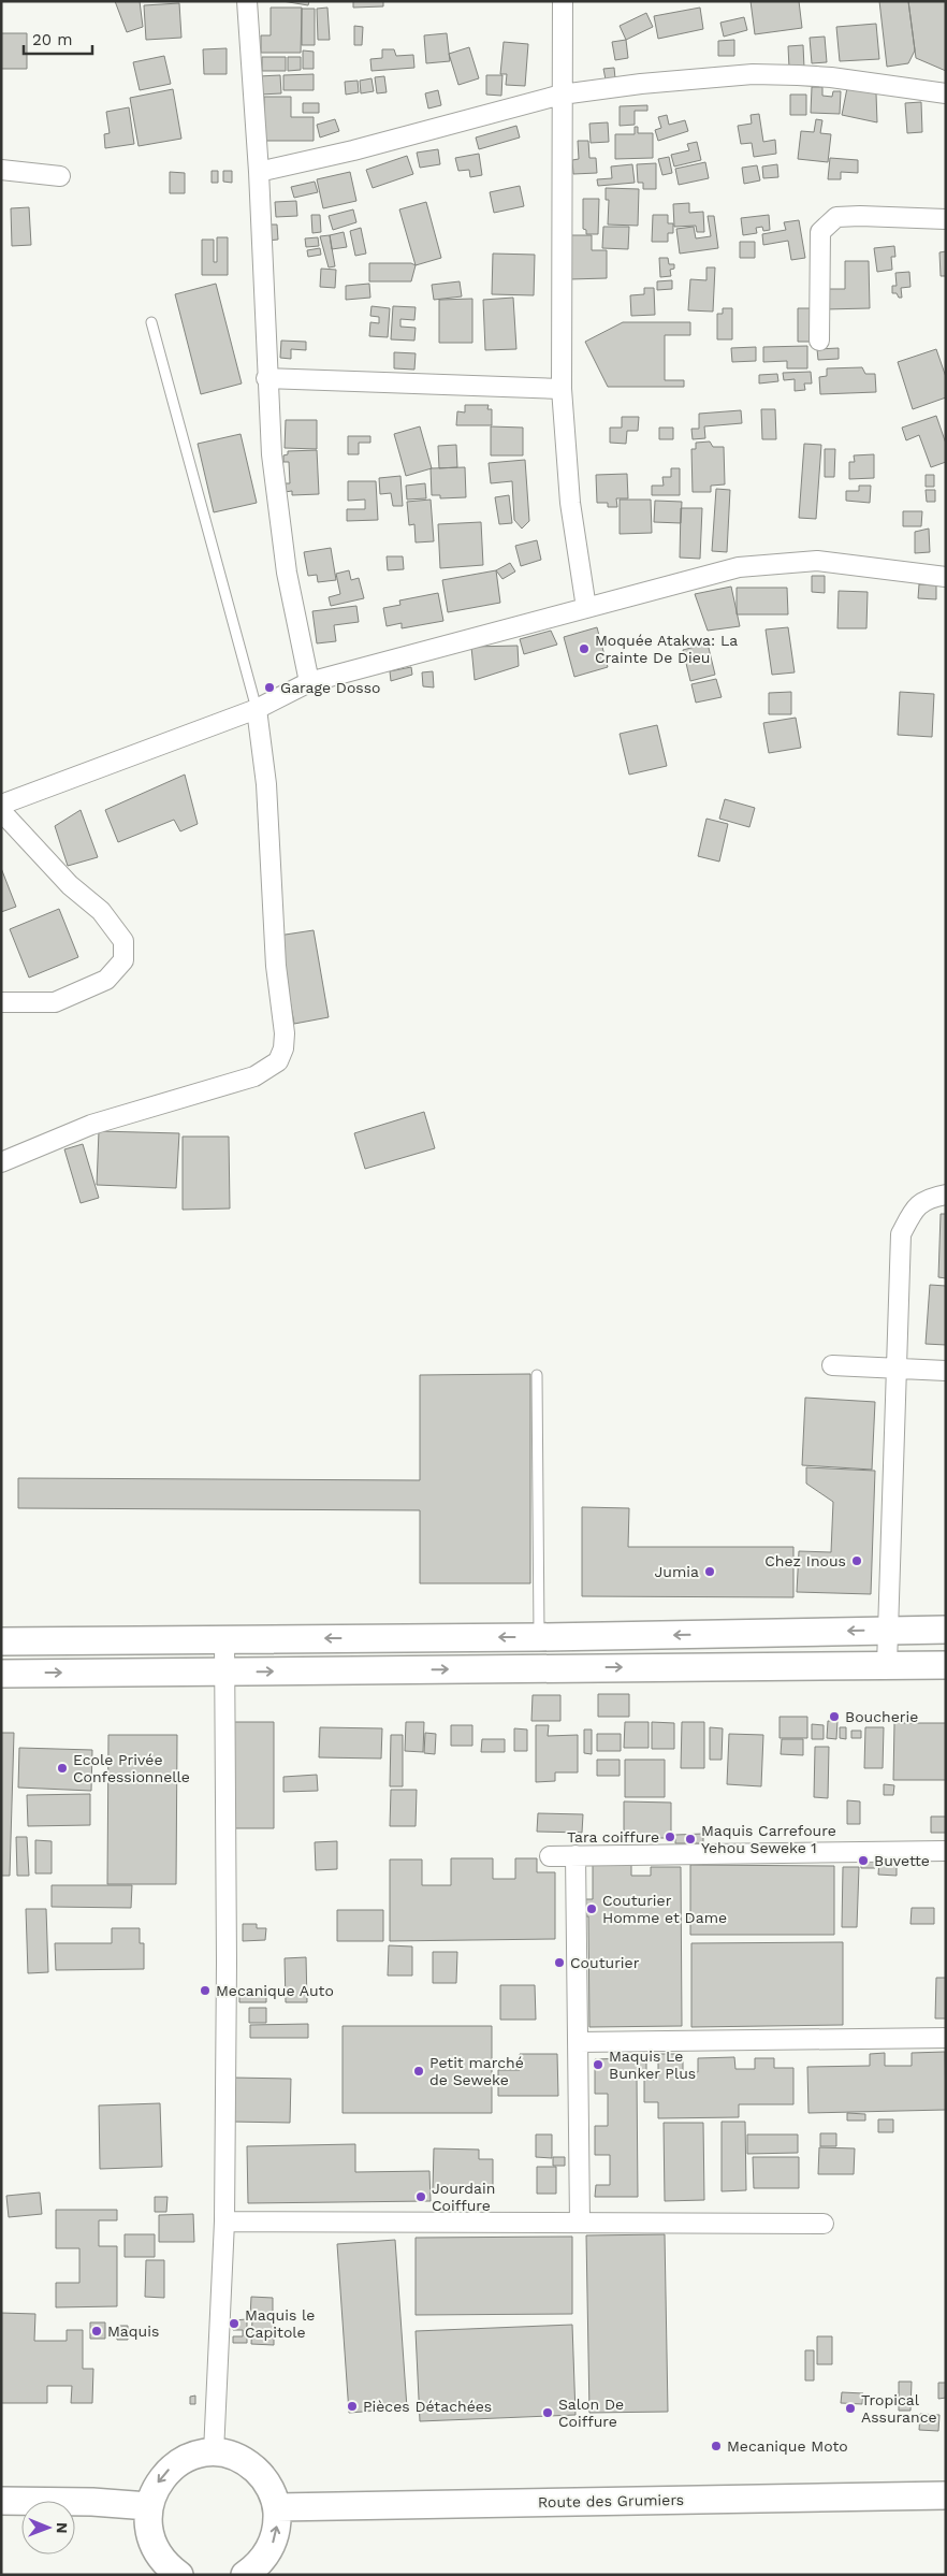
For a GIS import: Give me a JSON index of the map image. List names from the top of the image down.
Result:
{
  "streets": {
    "main road": ["Route des Grumiers"]
  },
  "places": [
    "Moquée Atakwa: La Crainte De Dieu",
    "Garage Dosso",
    "Chez Inous",
    "Jumia",
    "Boucherie",
    "Ecole Privée Confessionnelle",
    "Tara coiffure",
    "Maquis Carrefoure Yehou Seweke 1",
    "Buvette",
    "Couturier Homme et Dame",
    "Couturier",
    "Mecanique Auto",
    "Maquis Le Bunker Plus",
    "Petit marché de Seweke",
    "Jourdain Coiffure",
    "Maquis le Capitole",
    "Maquis",
    "Pièces Détachées",
    "Tropical Assurance",
    "Salon De Coiffure",
    "Mecanique Moto"
  ],
  "scale_bar": "20 m",
  "north": "right"
}
